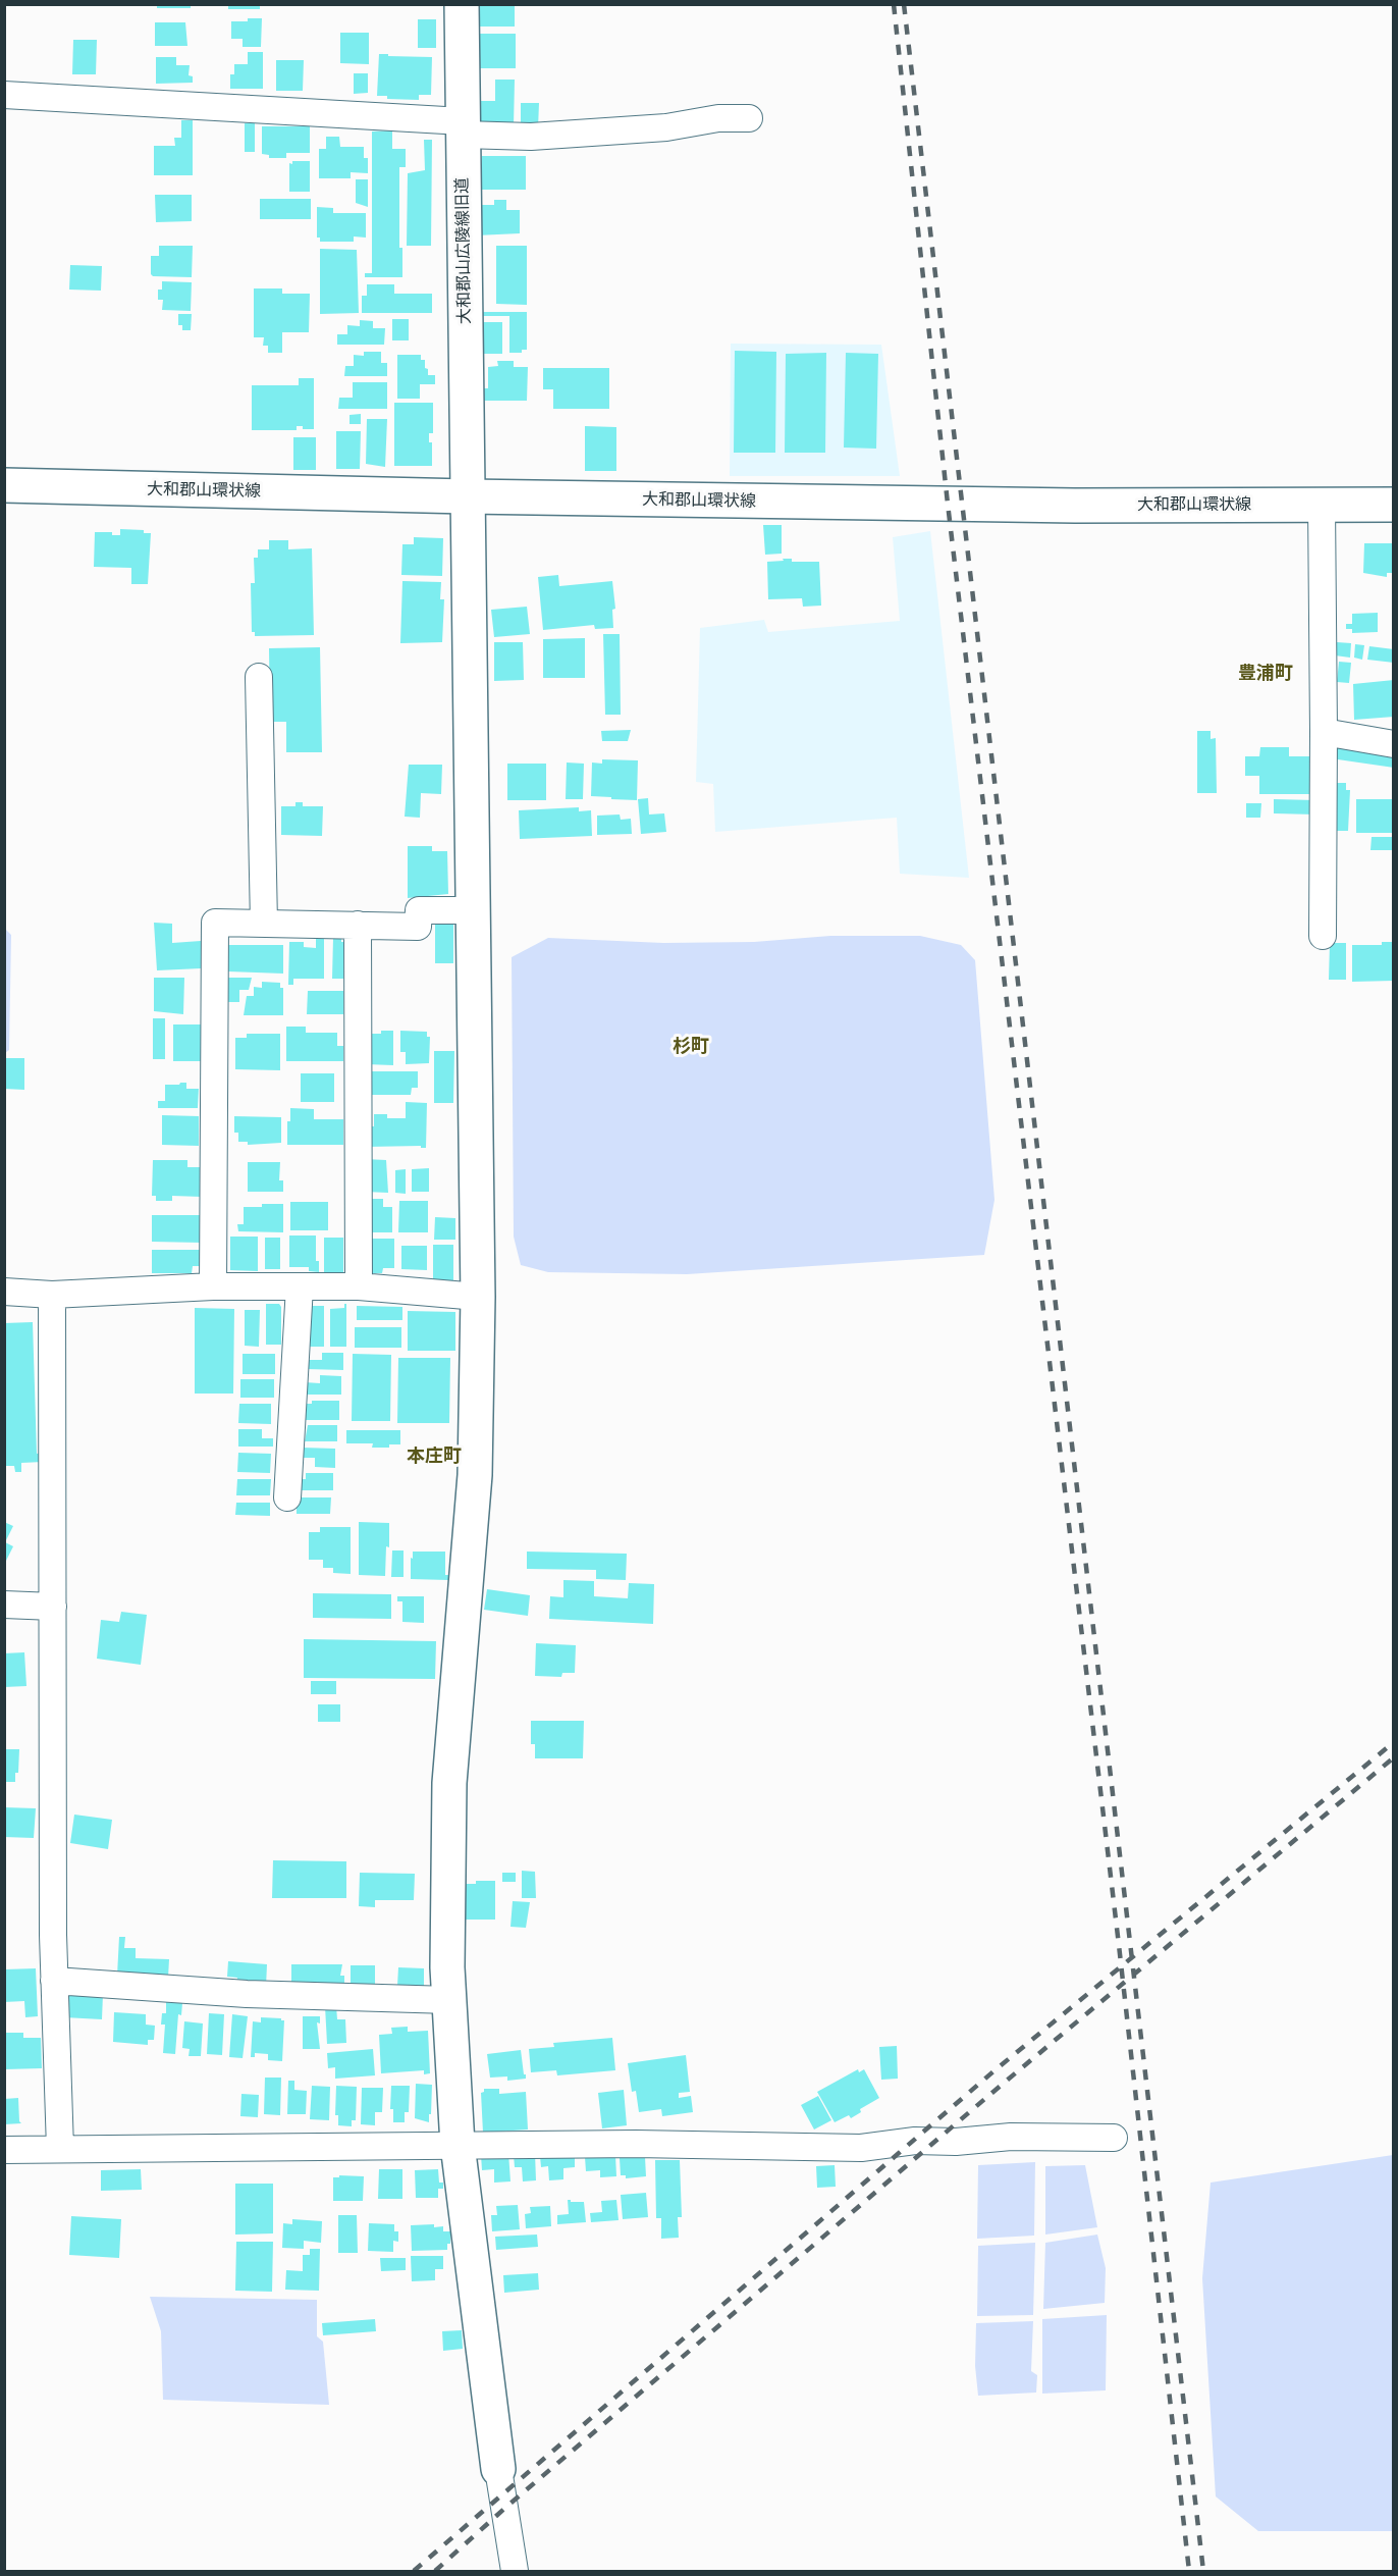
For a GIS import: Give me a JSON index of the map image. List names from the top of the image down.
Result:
{
  "streets": {
    "street": ["大和郡山広陵線旧道", "大和郡山環状線"]
  },
  "crossings": [
    ["大和郡山広陵線旧道", "大和郡山環状線"]
  ],
  "districts": ["豊浦町", "杉町", "本庄町"]
}
